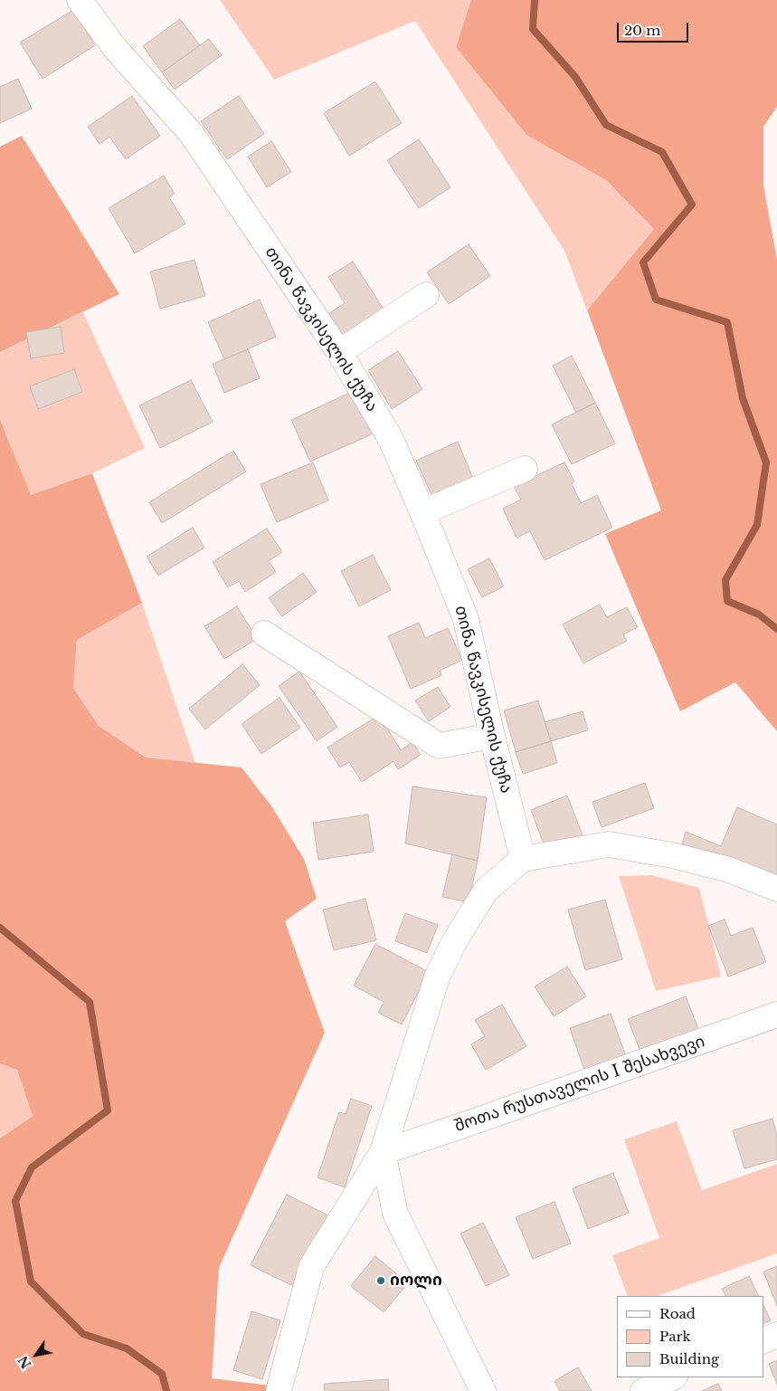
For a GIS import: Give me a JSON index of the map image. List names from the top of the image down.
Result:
{
  "streets": {
    "street": ["თინა წავკისელის ქუჩა", "შოთა რუსთაველის I შესახვევი"]
  },
  "places": ["იოლი"],
  "legend": ["Road", "Park", "Building"],
  "scale_bar": "20 m",
  "north": "bottom left"
}
